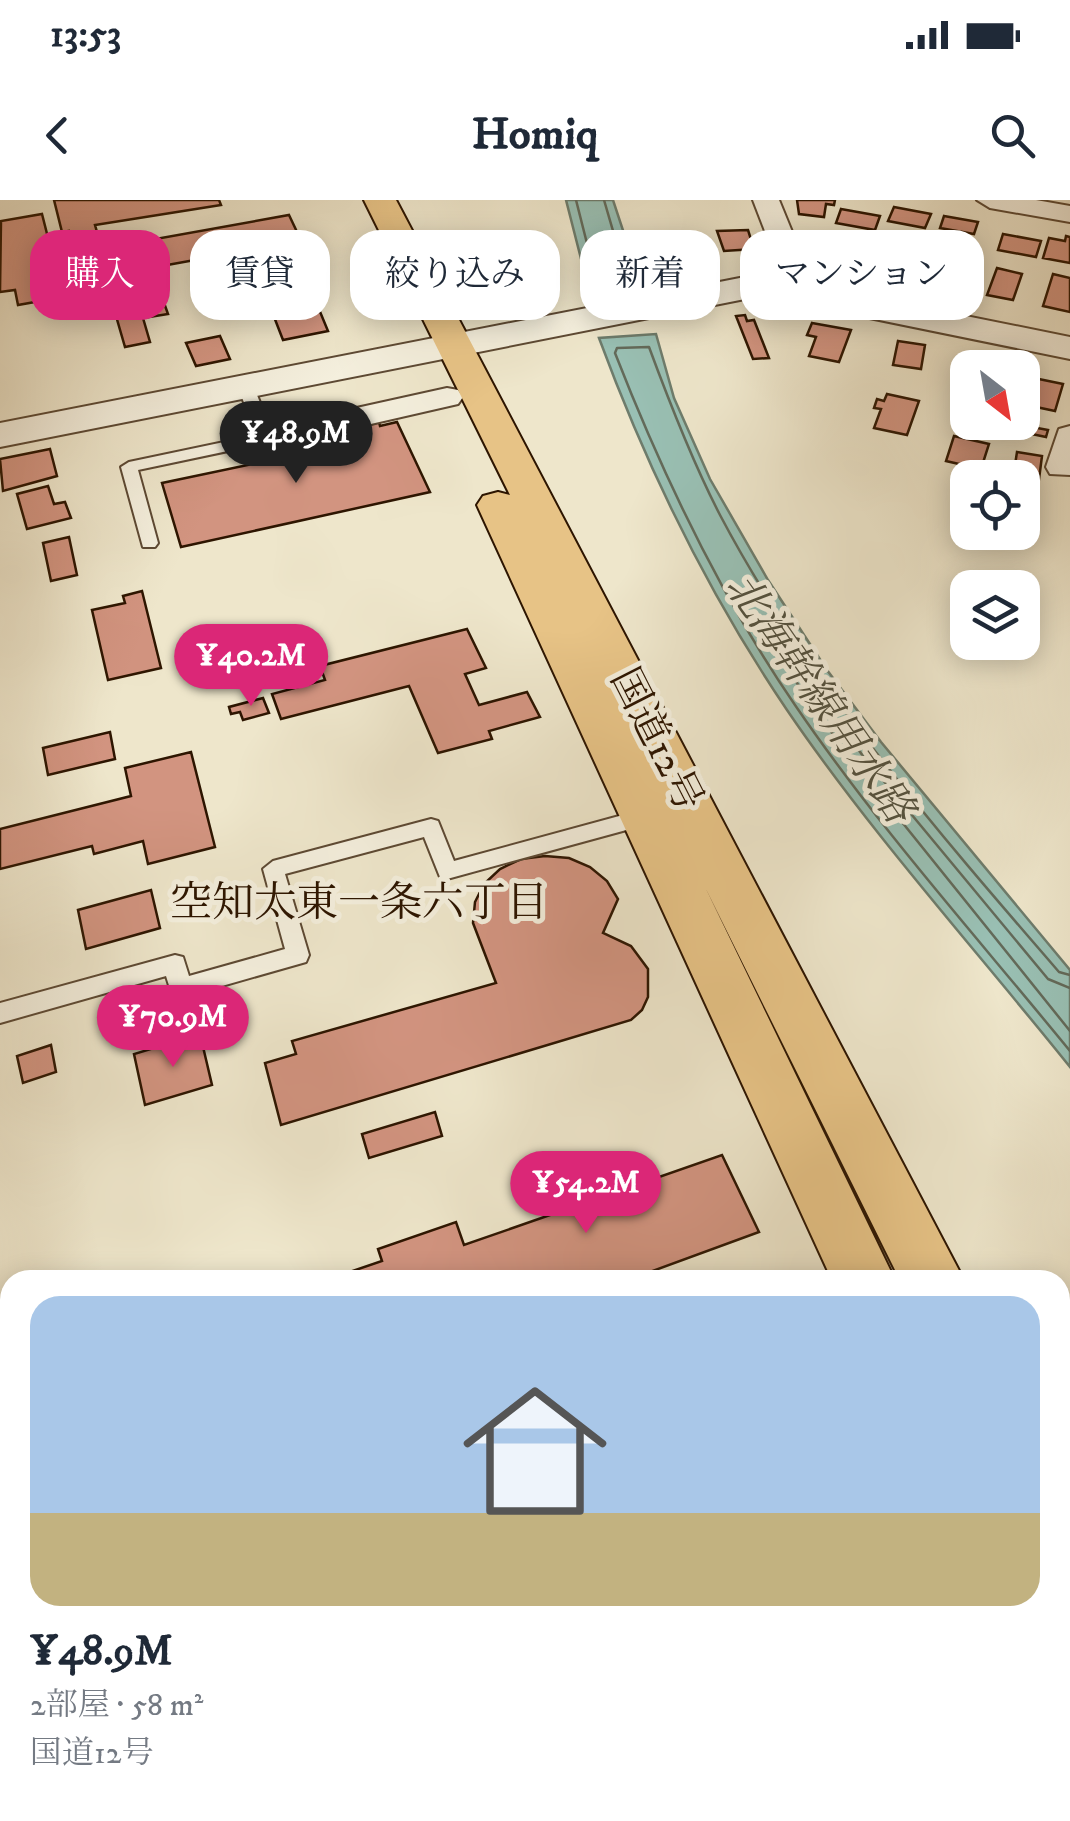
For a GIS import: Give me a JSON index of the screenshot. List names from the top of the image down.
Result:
{
  "streets": {
    "highway": ["国道12号"]
  },
  "districts": ["空知太東一条六丁目"],
  "water": ["北海幹線用水路"],
  "north": "bottom right",
  "page": {
    "status": "13:53",
    "header": "Homiq",
    "chip": [
      "購入",
      "賃貸",
      "絞り込み",
      "新着",
      "マンション"
    ],
    "price": [
      "¥48.9M",
      "¥40.2M",
      "¥70.9M",
      "¥54.2M"
    ],
    "list": [
      {
        "name": "¥48.9M",
        "note": "2部屋 · 58 m² · 国道12号"
      }
    ]
  }
}
